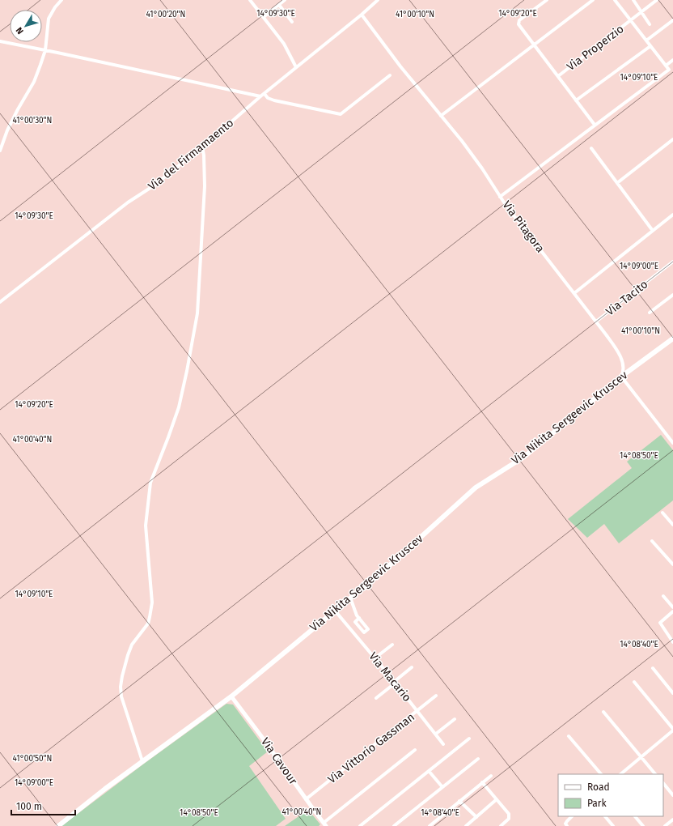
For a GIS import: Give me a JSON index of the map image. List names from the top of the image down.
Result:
{
  "streets": {
    "main road": ["Via Nikita Sergeevic Kruscev"],
    "street": [
      "Via Properzio",
      "Via del Firmamaento",
      "Via Pitagora",
      "Via Tacito",
      "Via Macario",
      "Via Vittorio Gassman",
      "Via Cavour"
    ]
  },
  "crossings": [
    ["Via del Firmamaento", "Via Pitagora"],
    ["Via Pitagora", "Via Tacito"],
    ["Via Pitagora", "Via Nikita Sergeevic Kruscev"],
    ["Via Nikita Sergeevic Kruscev", "Via Macario"],
    ["Via Nikita Sergeevic Kruscev", "Via Cavour"],
    ["Via Macario", "Via Vittorio Gassman"],
    ["Via Vittorio Gassman", "Via Cavour"]
  ],
  "legend": ["Road", "Park"],
  "scale_bar": "100 m",
  "north": "bottom left",
  "coordinates": [
    "14°09'30\"E",
    "14°09'20\"E",
    "41°00'20\"N",
    "41°00'10\"N",
    "14°09'10\"E",
    "41°00'30\"N",
    "14°09'00\"E",
    "41°00'40\"N",
    "14°08'50\"E",
    "14°08'40\"E",
    "41°00'50\"N"
  ]
}
